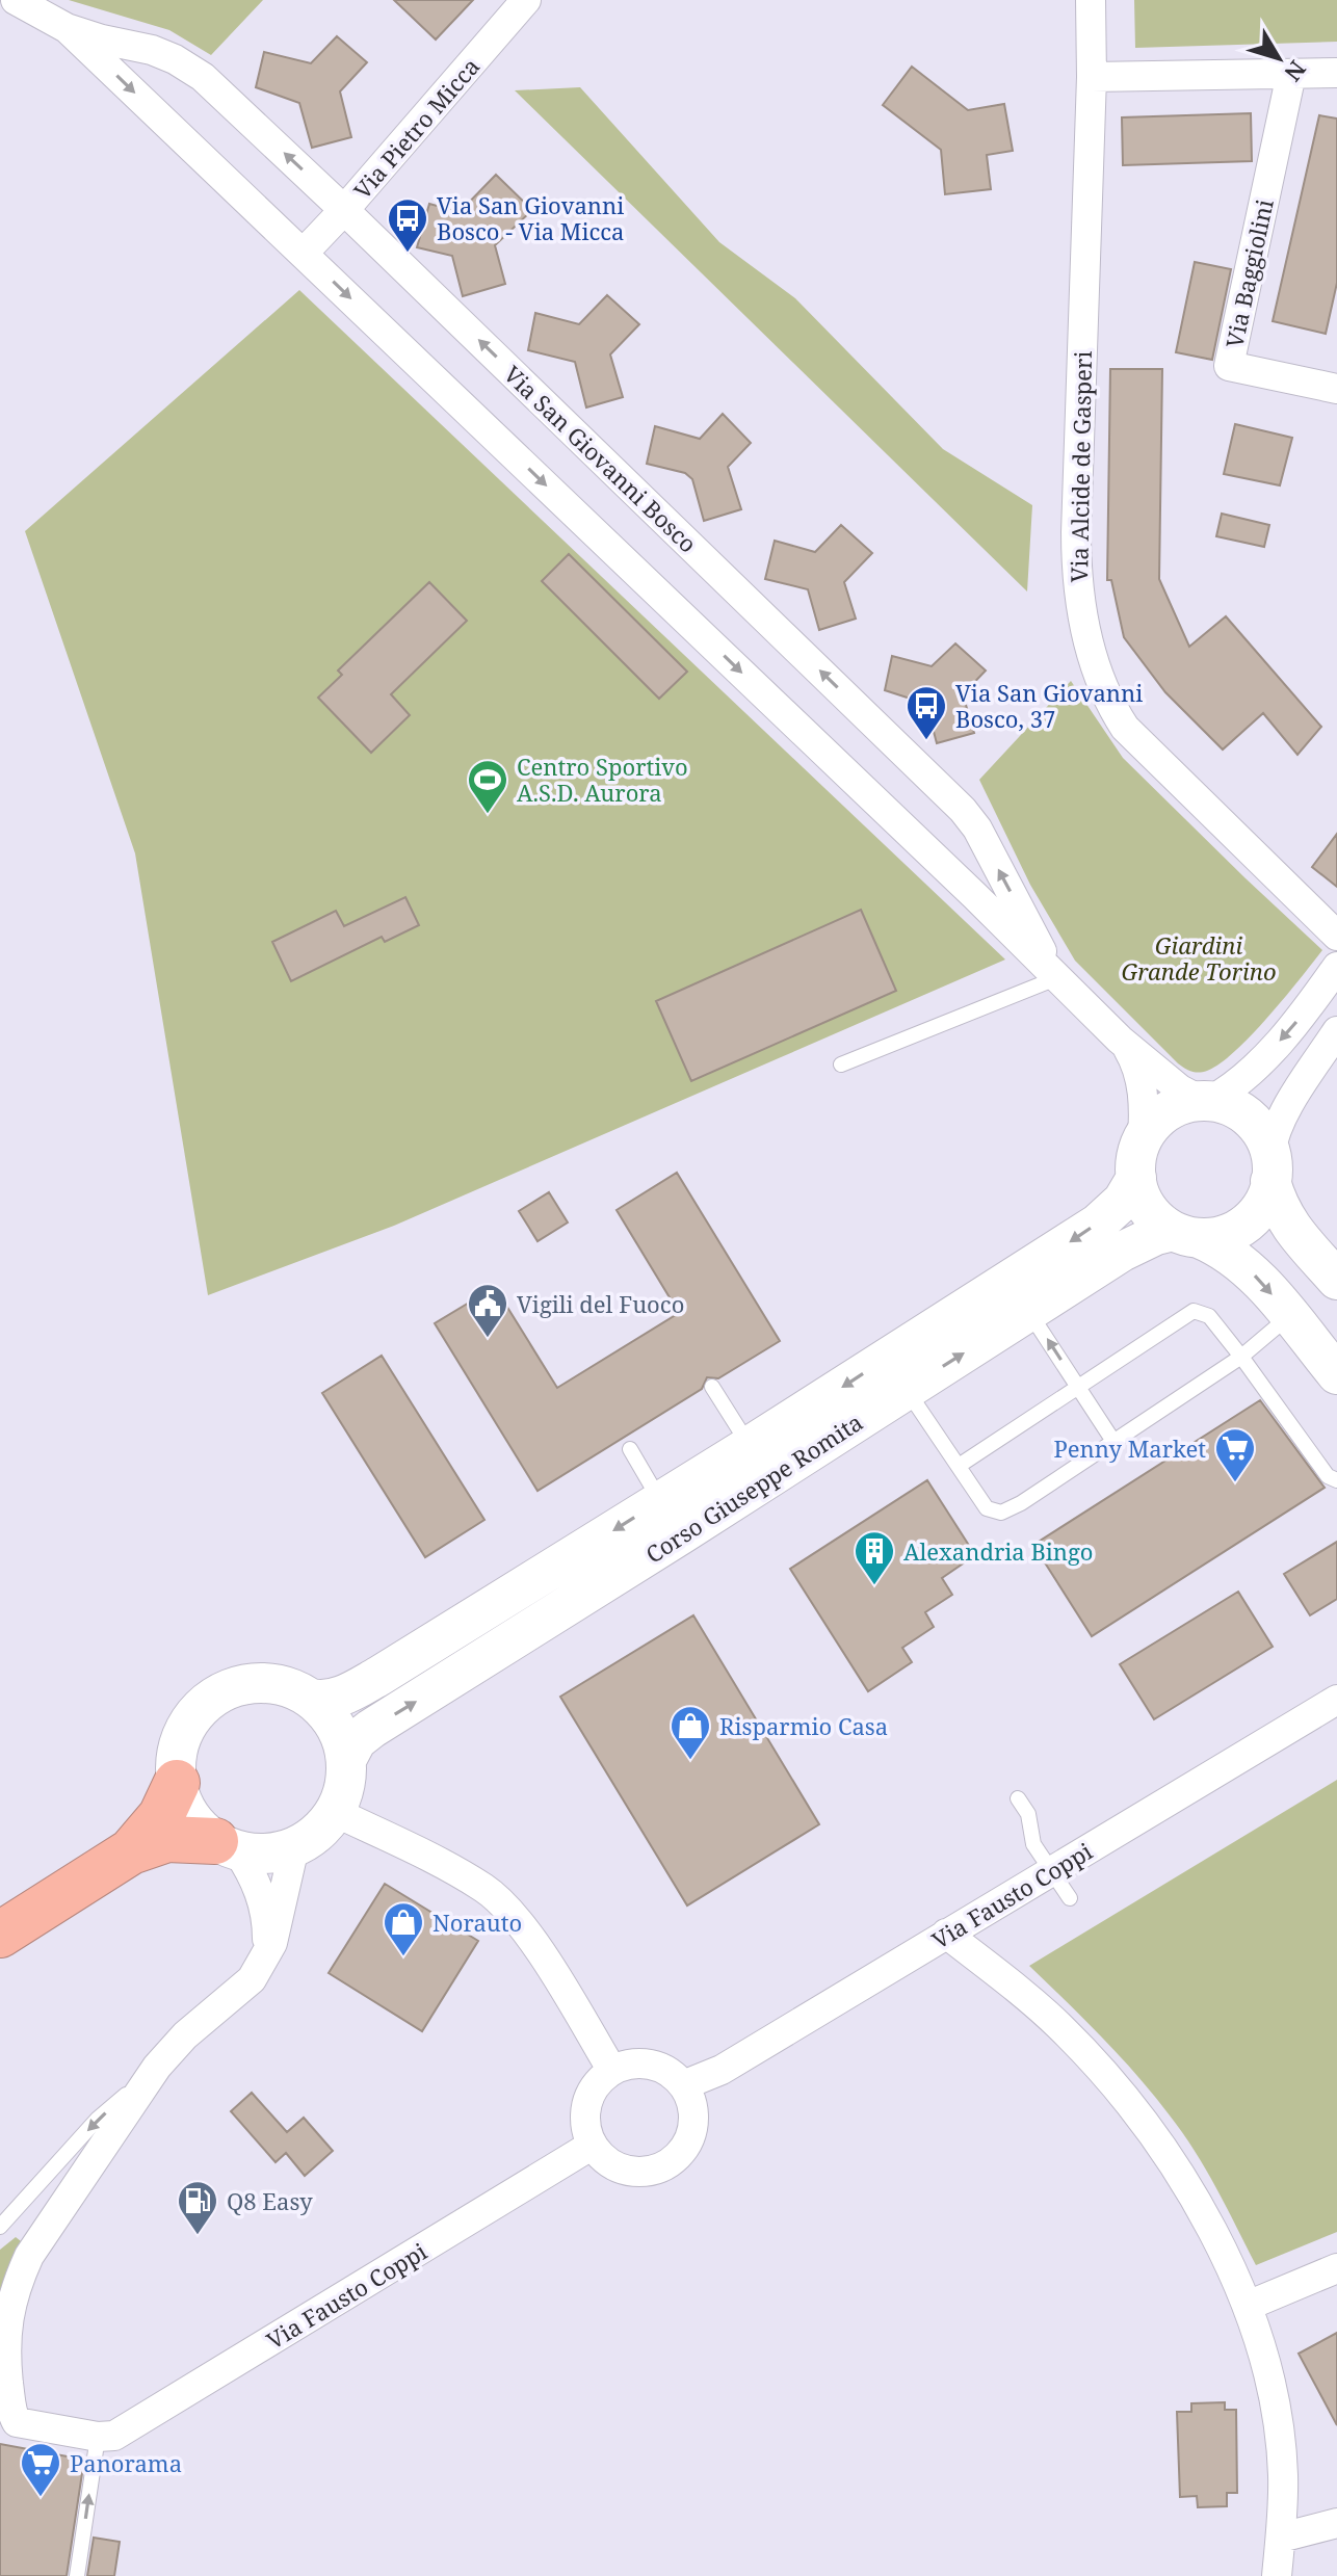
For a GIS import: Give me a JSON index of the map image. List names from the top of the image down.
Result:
{
  "streets": {
    "main road": ["Corso Giuseppe Romita"],
    "street": [
      "Via Pietro Micca",
      "Via Baggiolini",
      "Via San Giovanni Bosco",
      "Via Alcide de Gasperi",
      "Via Fausto Coppi"
    ]
  },
  "crossings": [
    ["Via Pietro Micca", "Via San Giovanni Bosco"]
  ],
  "parks": ["Giardini Grande Torino"],
  "places": {
    "bus stop": ["Via San Giovanni Bosco - Via Micca", "Via San Giovanni Bosco, 37"],
    "sports": ["Centro Sportivo A.S.D. Aurora"],
    "public building": ["Vigili del Fuoco"],
    "supermarket": ["Penny Market", "Panorama"],
    "building": ["Alexandria Bingo"],
    "shop": ["Risparmio Casa", "Norauto"],
    "fuel station": ["Q8 Easy"]
  },
  "north": "bottom right"
}
